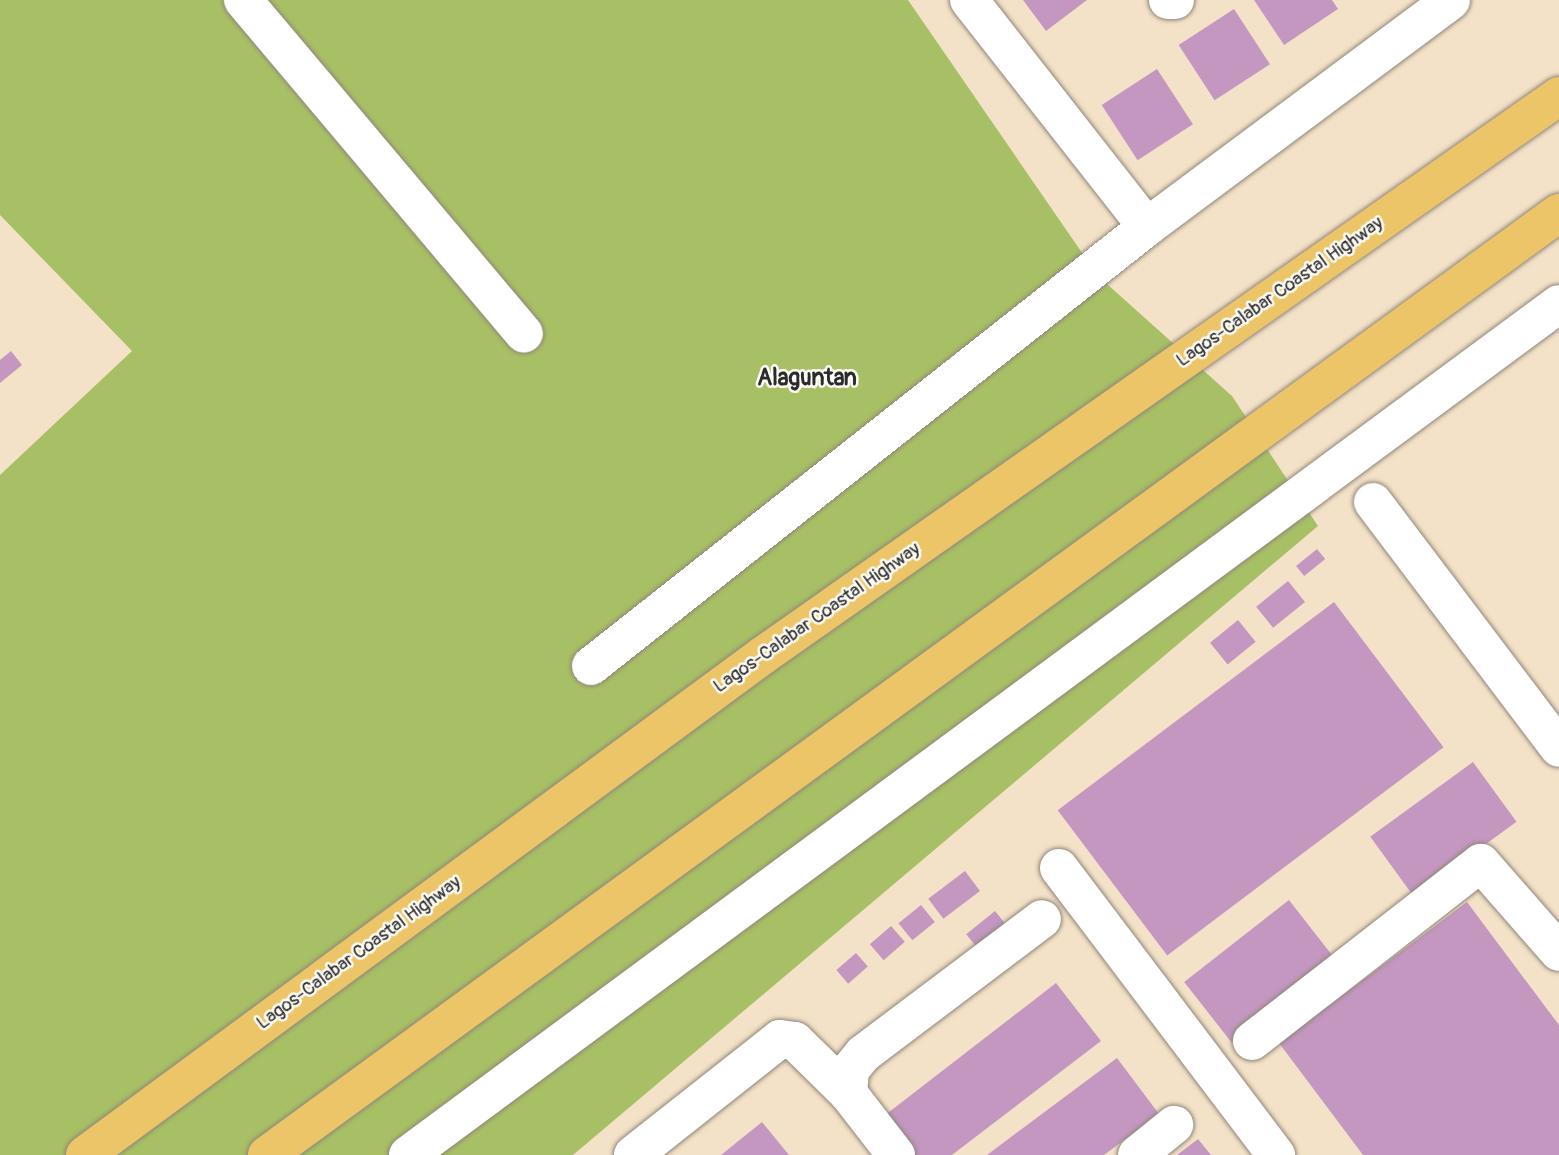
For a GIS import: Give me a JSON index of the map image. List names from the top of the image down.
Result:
{
  "streets": {
    "highway": ["Lagos-Calabar Coastal Highway"]
  },
  "districts": ["Alaguntan"]
}
